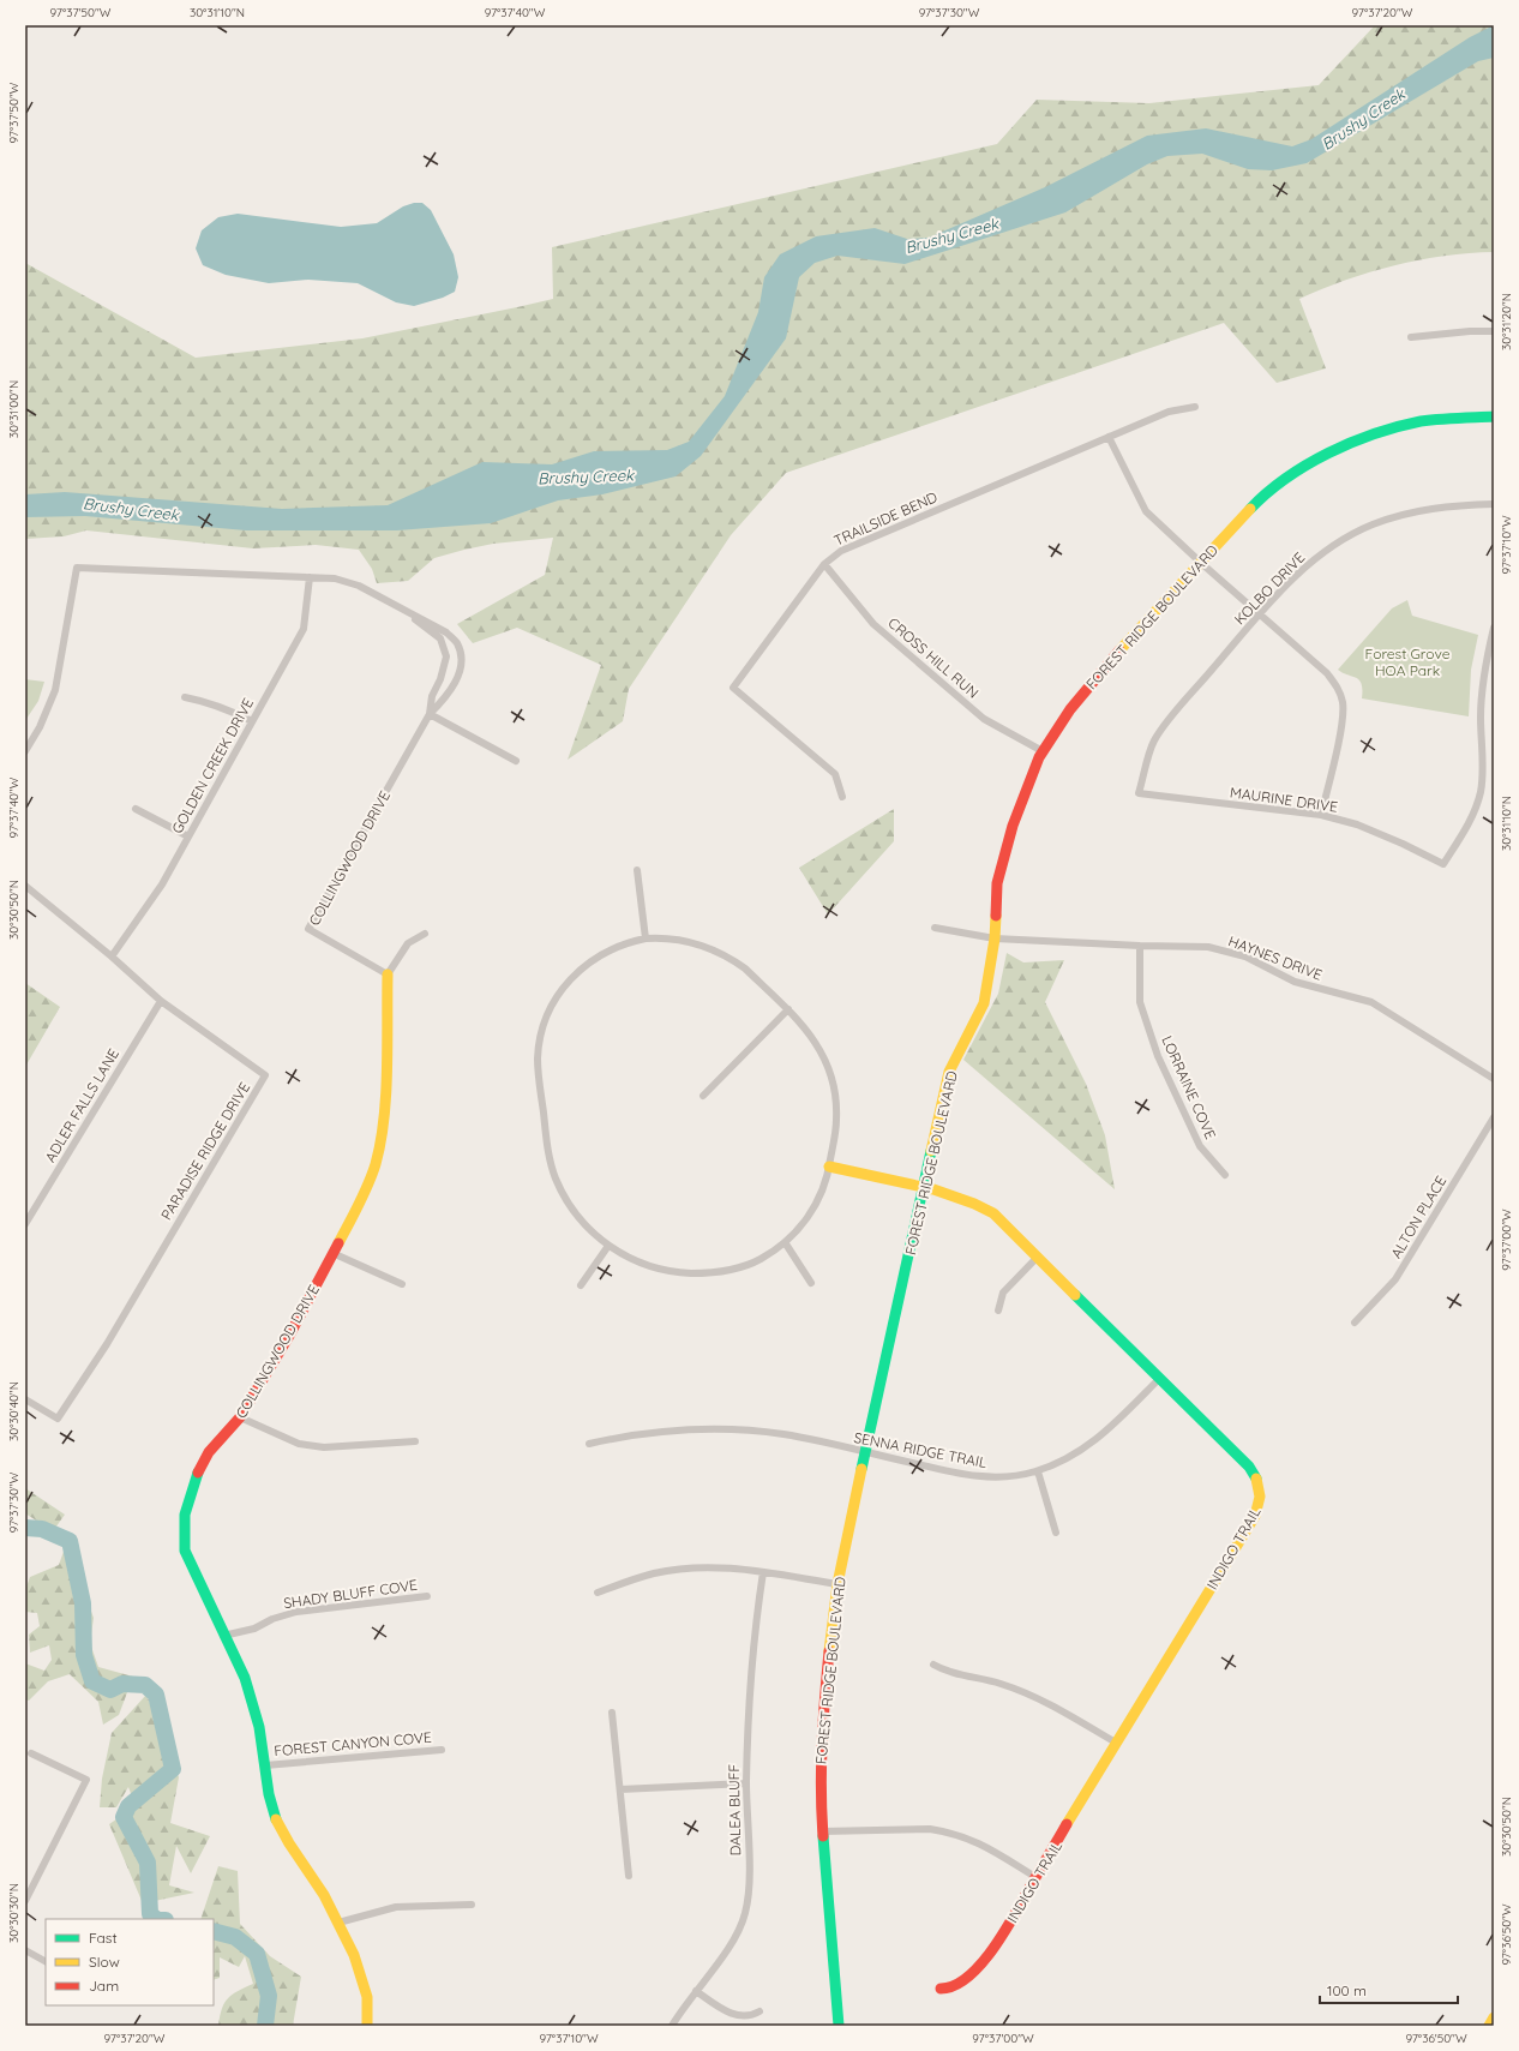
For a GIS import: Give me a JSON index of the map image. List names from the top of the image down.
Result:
{
  "streets": {
    "street": [
      "TRAILSIDE BEND",
      "KOLBO DRIVE",
      "FOREST RIDGE BOULEVARD",
      "CROSS HILL RUN",
      "GOLDEN CREEK DRIVE",
      "MAURINE DRIVE",
      "COLLINGWOOD DRIVE",
      "HAYNES DRIVE",
      "LORRAINE COVE",
      "ADLER FALLS LANE",
      "PARADISE RIDGE DRIVE",
      "ALTON PLACE",
      "SENNA RIDGE TRAIL",
      "INDIGO TRAIL",
      "SHADY BLUFF COVE",
      "FOREST CANYON COVE",
      "DALEA BLUFF"
    ]
  },
  "crossings": [
    ["TRAILSIDE BEND", "CROSS HILL RUN"],
    ["KOLBO DRIVE", "MAURINE DRIVE"],
    ["FOREST RIDGE BOULEVARD", "CROSS HILL RUN"],
    ["FOREST RIDGE BOULEVARD", "HAYNES DRIVE"],
    ["FOREST RIDGE BOULEVARD", "SENNA RIDGE TRAIL"],
    ["FOREST RIDGE BOULEVARD", "INDIGO TRAIL"],
    ["GOLDEN CREEK DRIVE", "COLLINGWOOD DRIVE"],
    ["GOLDEN CREEK DRIVE", "PARADISE RIDGE DRIVE"],
    ["COLLINGWOOD DRIVE", "SHADY BLUFF COVE"],
    ["COLLINGWOOD DRIVE", "FOREST CANYON COVE"],
    ["HAYNES DRIVE", "LORRAINE COVE"],
    ["ADLER FALLS LANE", "PARADISE RIDGE DRIVE"],
    ["SENNA RIDGE TRAIL", "INDIGO TRAIL"]
  ],
  "water": ["Brushy Creek"],
  "parks": ["Forest Grove HOA Park"],
  "legend": ["Fast", "Slow", "Jam"],
  "scale_bar": "100 m",
  "coordinates": [
    "97°37'50\"W",
    "30°31'10\"N",
    "97°37'40\"W",
    "97°37'30\"W",
    "97°37'20\"W",
    "30°31'20\"N",
    "30°31'00\"N",
    "97°37'10\"W",
    "30°30'50\"N",
    "97°37'00\"W",
    "30°30'40\"N",
    "30°30'30\"N",
    "97°36'50\"W"
  ]
}
